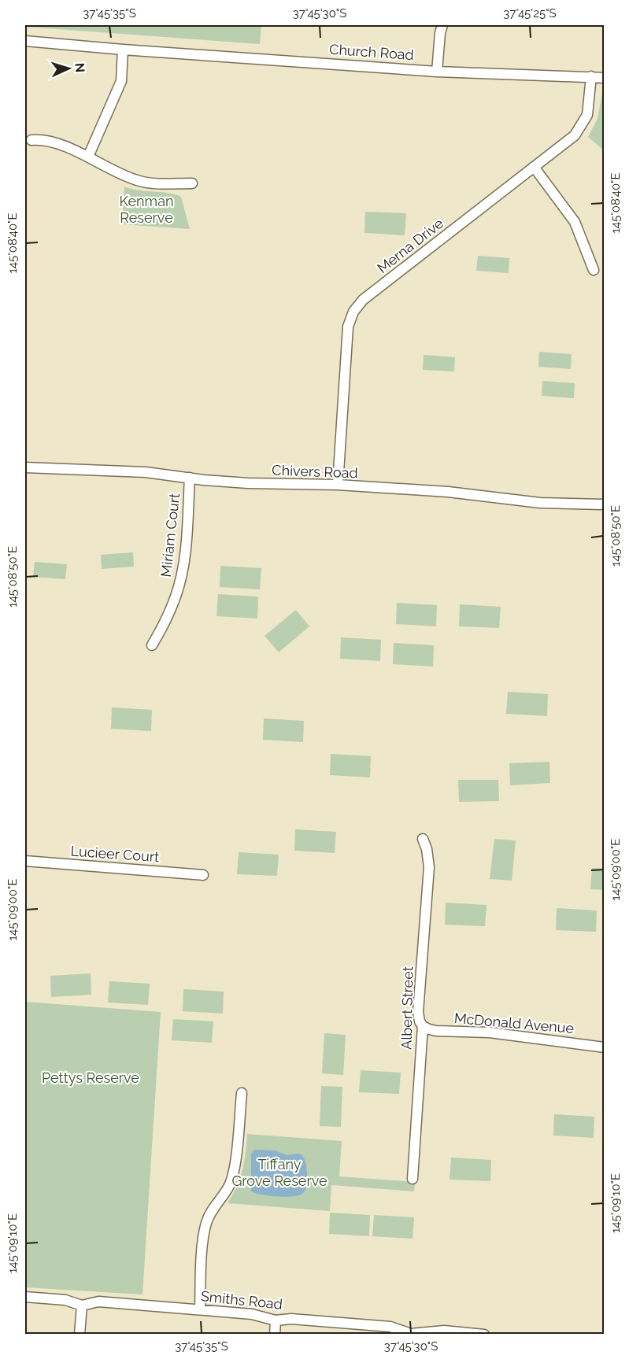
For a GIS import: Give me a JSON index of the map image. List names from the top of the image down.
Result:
{
  "streets": {
    "street": [
      "Church Road",
      "Merna Drive",
      "Chivers Road",
      "Miriam Court",
      "Lucieer Court",
      "Albert Street",
      "McDonald Avenue",
      "Smiths Road"
    ]
  },
  "crossings": [
    ["Church Road", "Merna Drive"],
    ["Merna Drive", "Chivers Road"],
    ["Chivers Road", "Miriam Court"],
    ["Albert Street", "McDonald Avenue"]
  ],
  "parks": ["Kenman Reserve", "Pettys Reserve", "Tiffany Grove Reserve"],
  "north": "right",
  "coordinates": [
    "37°45'35\"S",
    "37°45'30\"S",
    "37°45'25\"S",
    "145°08'40\"E",
    "145°08'50\"E",
    "145°09'00\"E",
    "145°09'10\"E"
  ]
}
